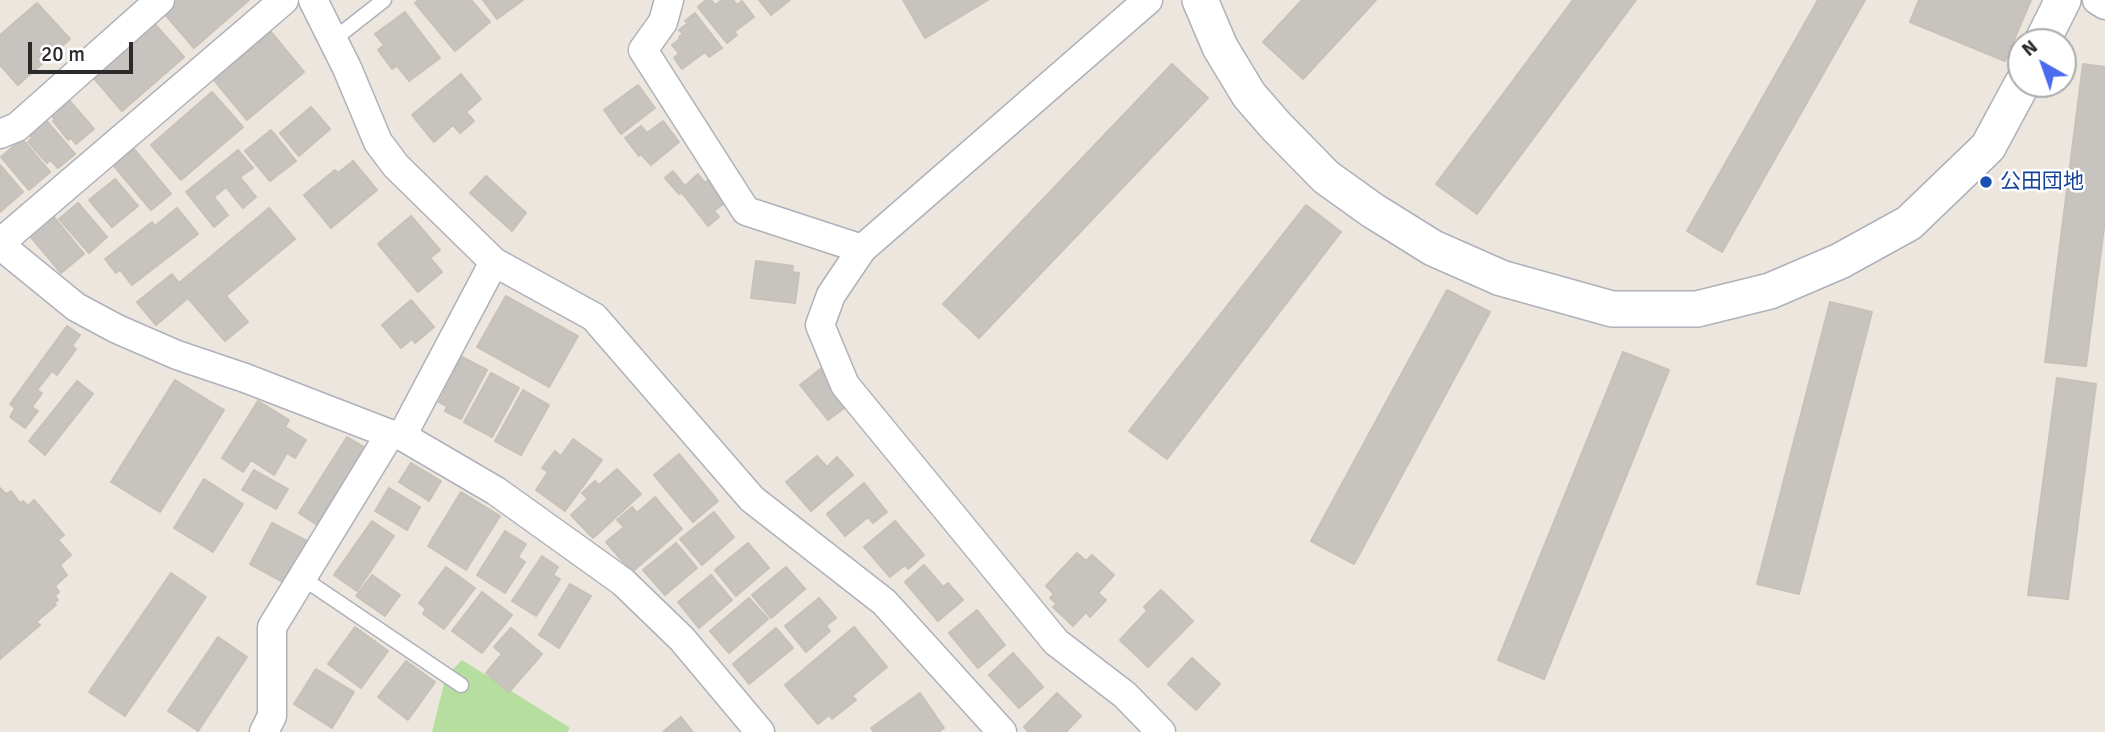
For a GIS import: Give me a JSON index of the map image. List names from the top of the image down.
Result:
{
  "places": ["公田団地"],
  "scale_bar": "20 m",
  "north": "top left"
}
